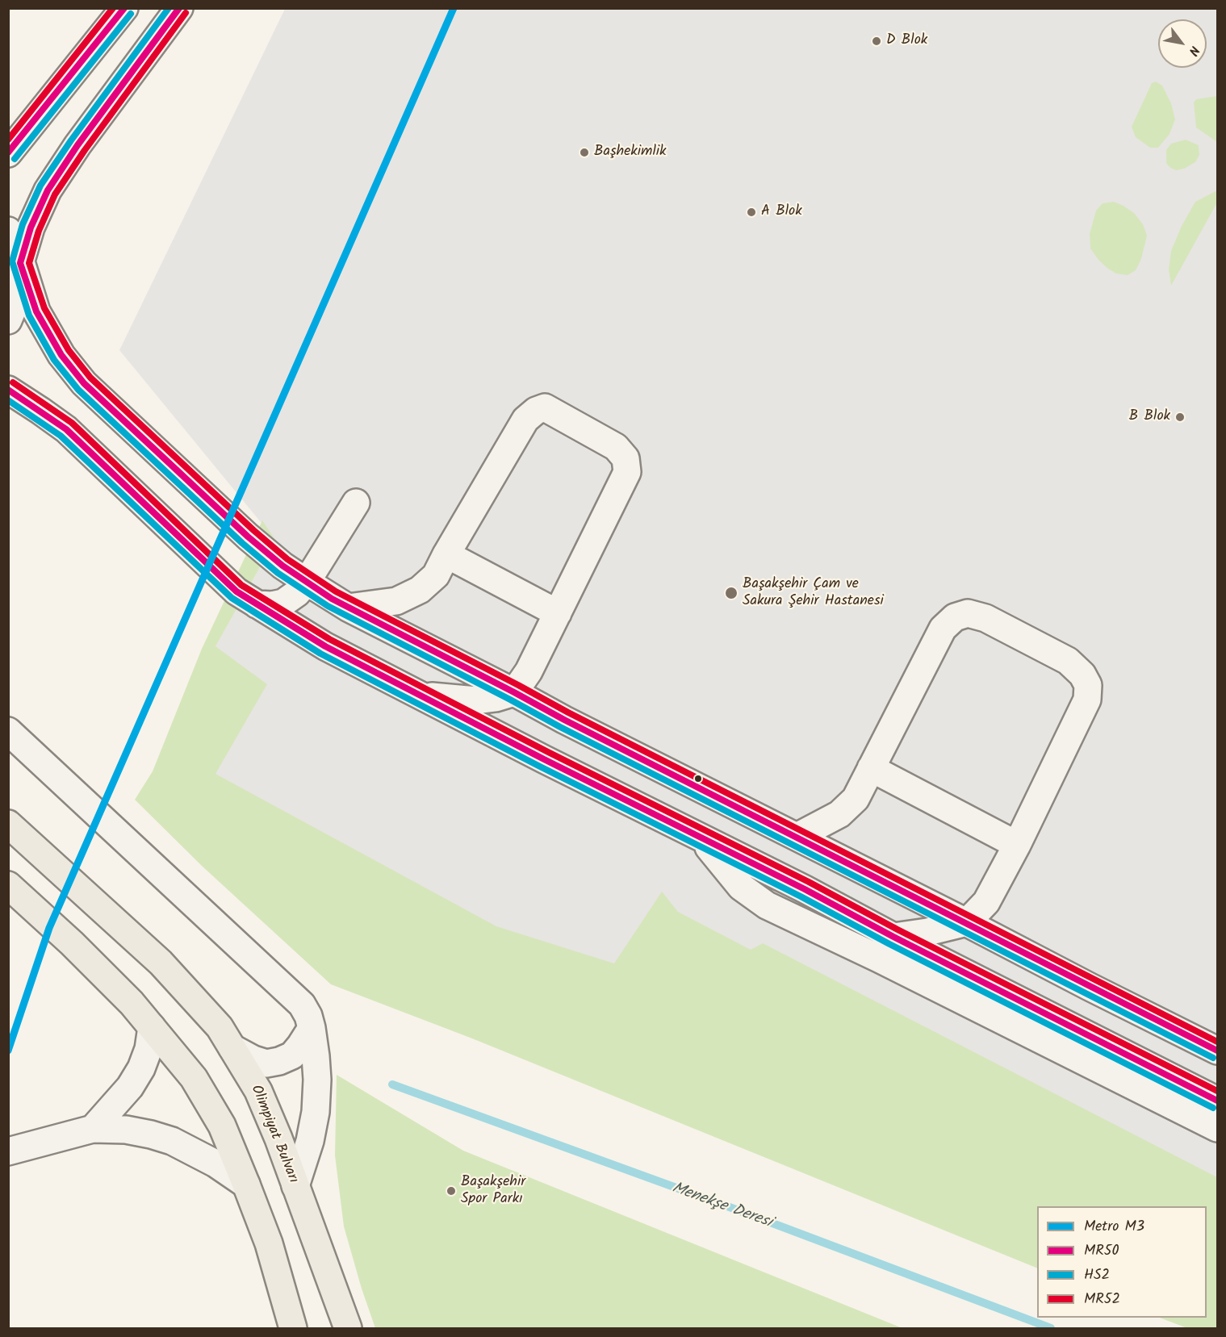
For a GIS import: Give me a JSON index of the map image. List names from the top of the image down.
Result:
{
  "streets": {
    "main road": ["Olimpiyat Bulvarı"]
  },
  "water": ["Menekşe Deresi"],
  "places": [
    "D Blok",
    "Başhekimlik",
    "A Blok",
    "B Blok",
    "Başakşehir Çam ve Sakura Şehir Hastanesi",
    "Başakşehir Spor Parkı"
  ],
  "lines": [
    "metro line M3",
    "transit line MR50",
    "transit line HS2",
    "transit line MR52"
  ],
  "legend": [
    "Metro M3",
    "MR50",
    "HS2",
    "MR52"
  ],
  "north": "bottom right"
}
